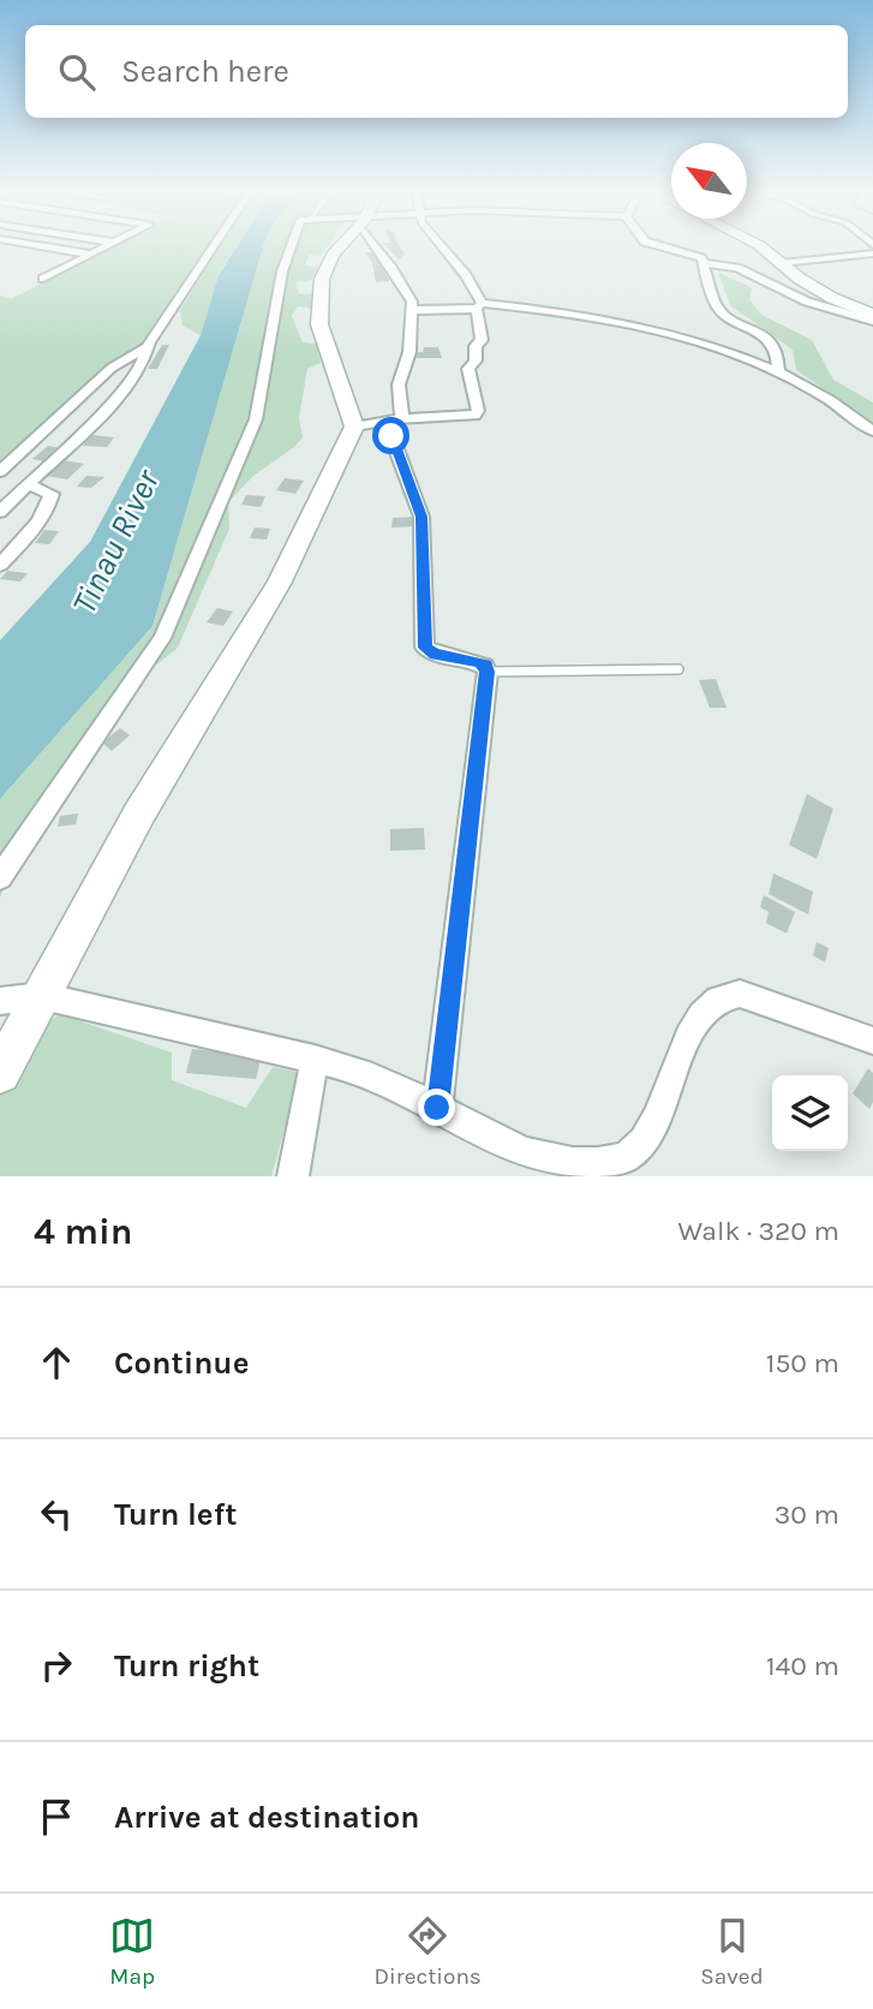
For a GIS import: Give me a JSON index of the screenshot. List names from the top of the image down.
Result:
{
  "water": ["Tinau River"],
  "north": "top left",
  "page": {
    "search": "Search here",
    "heading": ["4 min", "Walk · 320 m"],
    "list": [
      ["Continue", "150 m"],
      ["Turn left", "30 m"],
      ["Turn right", "140 m"],
      "Arrive at destination"
    ],
    "nav": ["Map", "Directions", "Saved"]
  }
}
